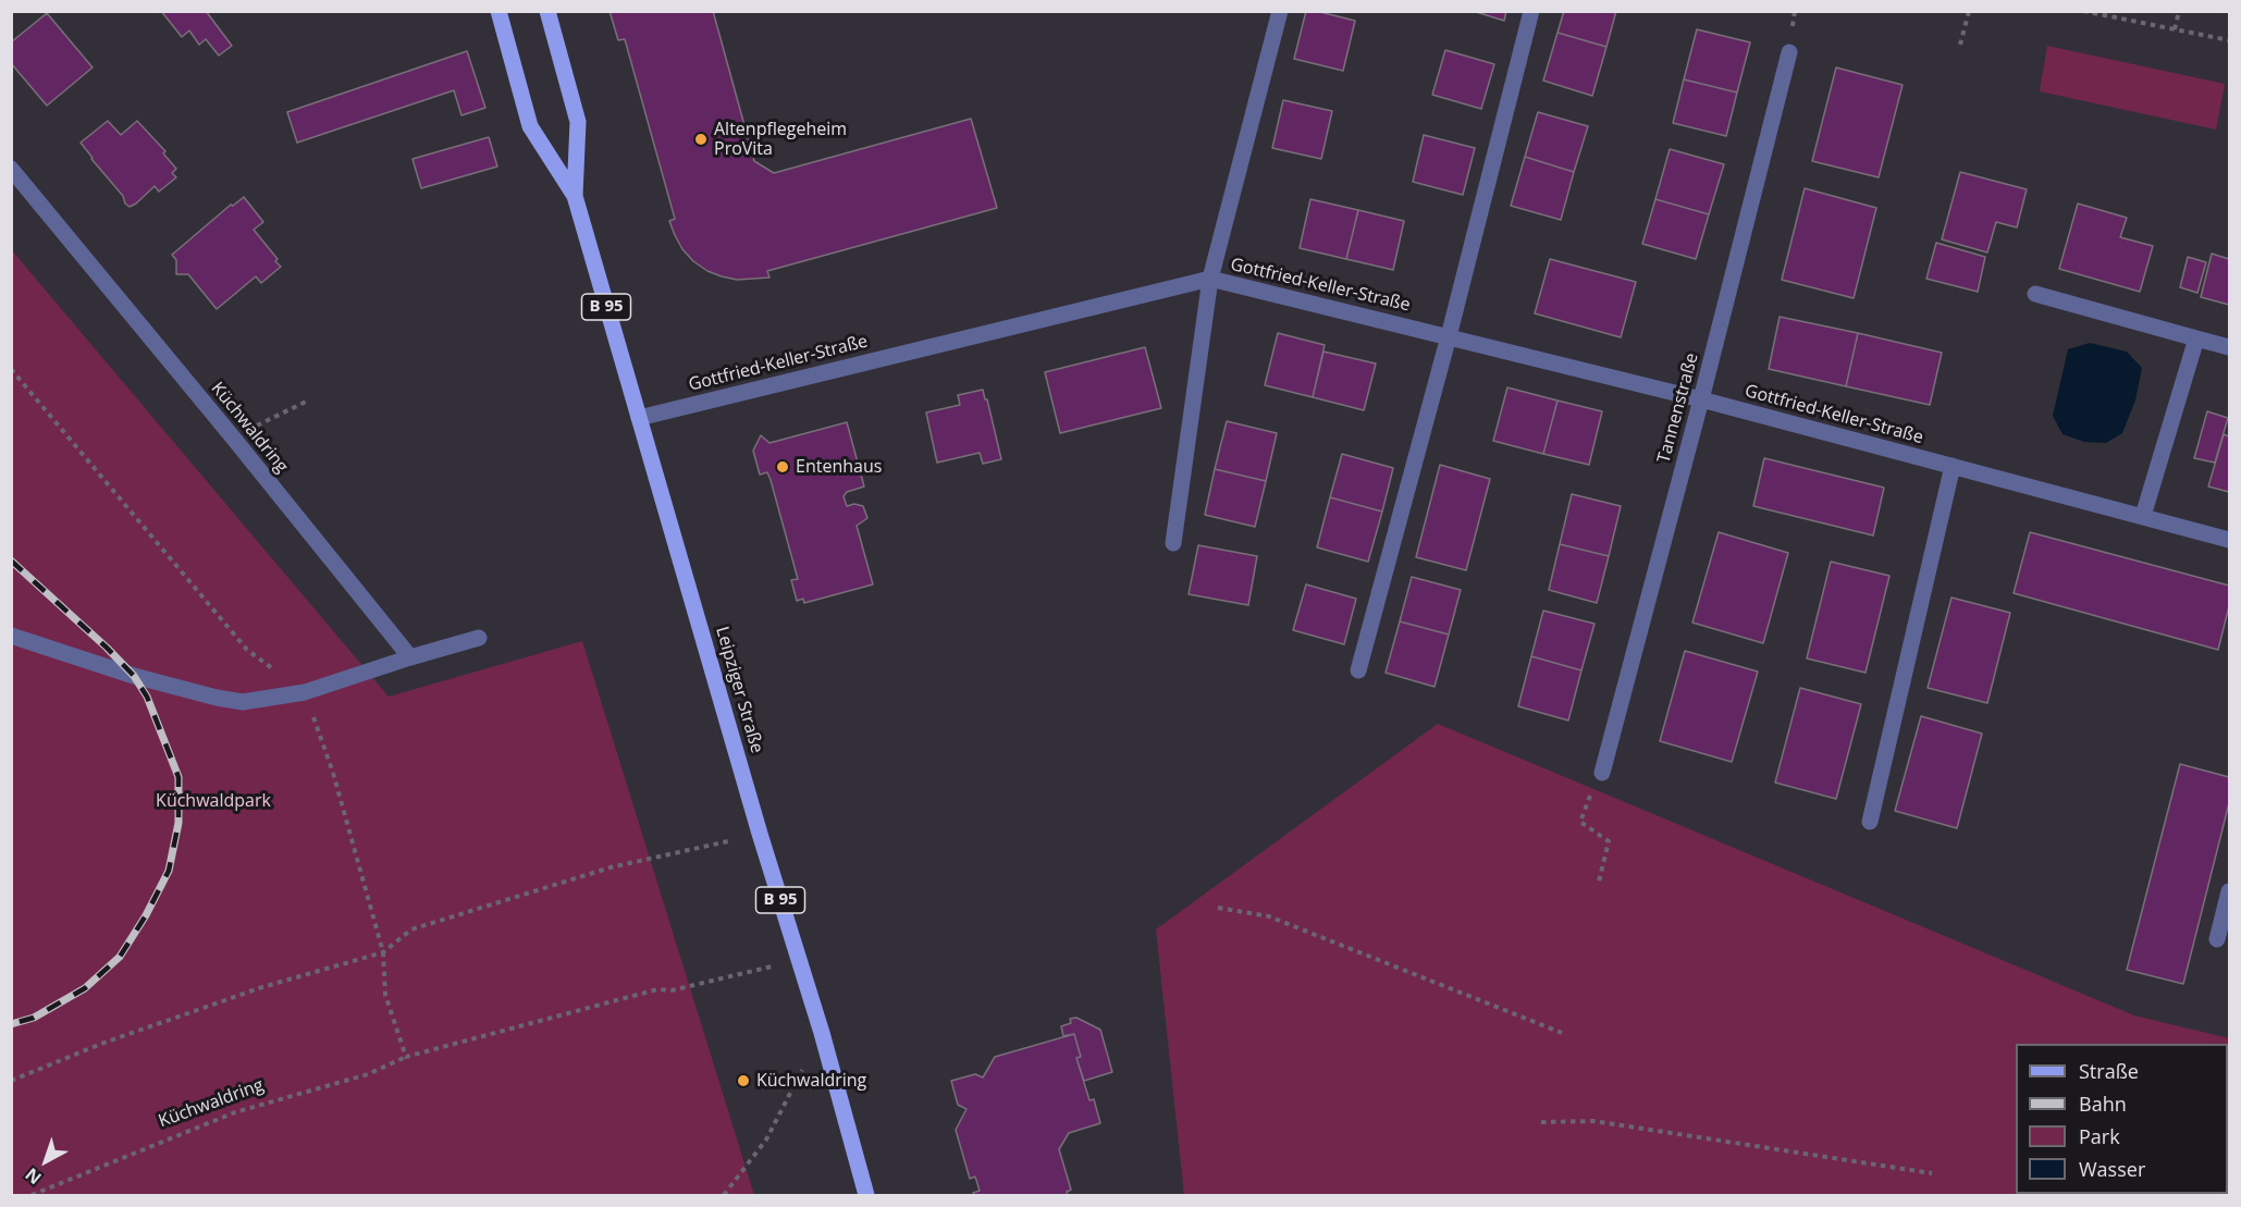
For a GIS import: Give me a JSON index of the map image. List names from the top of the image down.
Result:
{
  "streets": {
    "main road": ["B 95", "Leipziger Straße"],
    "street": ["Gottfried-Keller-Straße", "Tannenstraße", "Küchwaldring"]
  },
  "crossings": [
    ["Gottfried-Keller-Straße", "Tannenstraße"],
    ["Gottfried-Keller-Straße", "Leipziger Straße"],
    ["Küchwaldring", "Leipziger Straße"]
  ],
  "parks": ["Küchwaldpark"],
  "places": ["Altenpflegeheim ProVita", "Entenhaus", "Küchwaldring"],
  "legend": [
    "Straße",
    "Bahn",
    "Park",
    "Wasser"
  ],
  "north": "bottom left"
}
